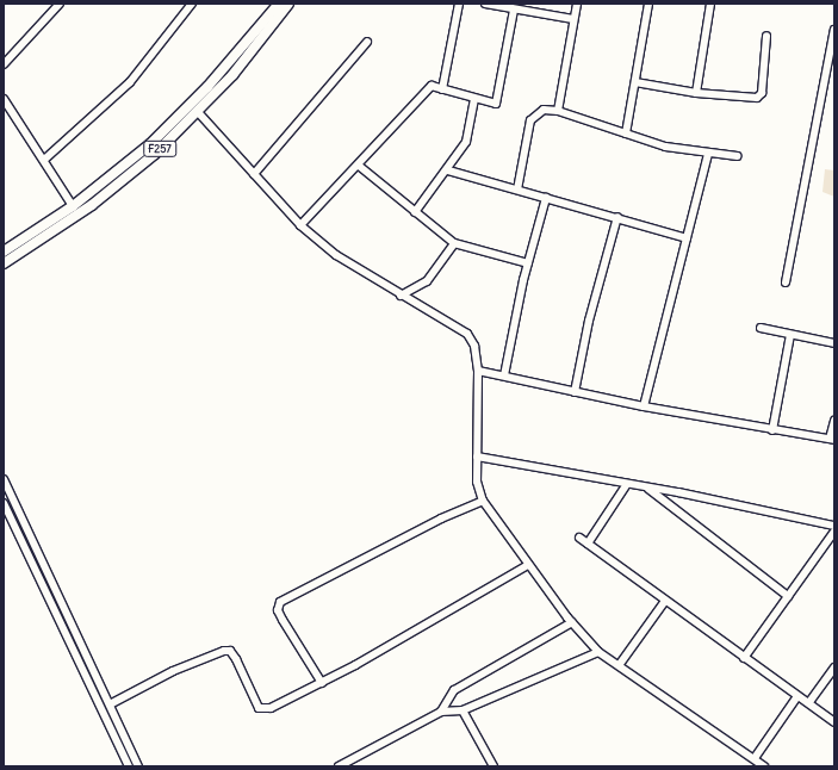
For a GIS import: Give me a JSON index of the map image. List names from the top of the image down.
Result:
{
  "streets": {
    "main road": ["F257"]
  }
}
